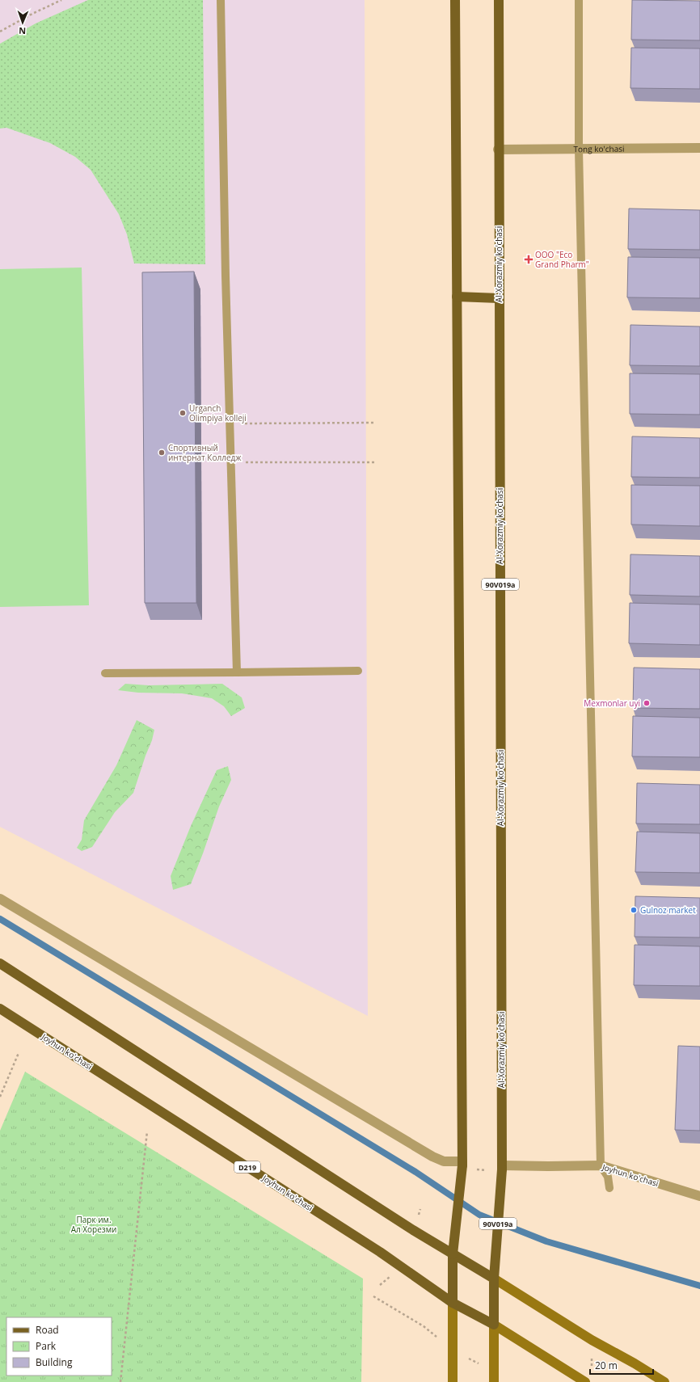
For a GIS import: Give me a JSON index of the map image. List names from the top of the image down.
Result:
{
  "streets": {
    "main road": [
      "Al-Xorazmiy ko’chasi",
      "90V019a",
      "Joyhun ko'chasi",
      "D219"
    ],
    "street": ["Tong ko'chasi"]
  },
  "crossings": [
    ["Tong ko'chasi", "Al-Xorazmiy ko’chasi"],
    ["Al-Xorazmiy ko’chasi", "90V019a"],
    ["Al-Xorazmiy ko’chasi", "Joyhun ko'chasi"],
    ["90V019a", "Joyhun ko'chasi"],
    ["90V019a", "D219"],
    ["Joyhun ko'chasi", "D219"]
  ],
  "parks": ["Парк им. Ал Хорезми"],
  "places": {
    "health": ["ООО \"Eco Grand Pharm\""],
    "other": [
      "Urganch Olimpiya kolleji",
      "Спортивный интернат Колледж",
      "Mexmonlar uyi",
      "Gulnoz market"
    ]
  },
  "legend": ["Road", "Park", "Building"],
  "scale_bar": "20 m",
  "north": "bottom"
}
